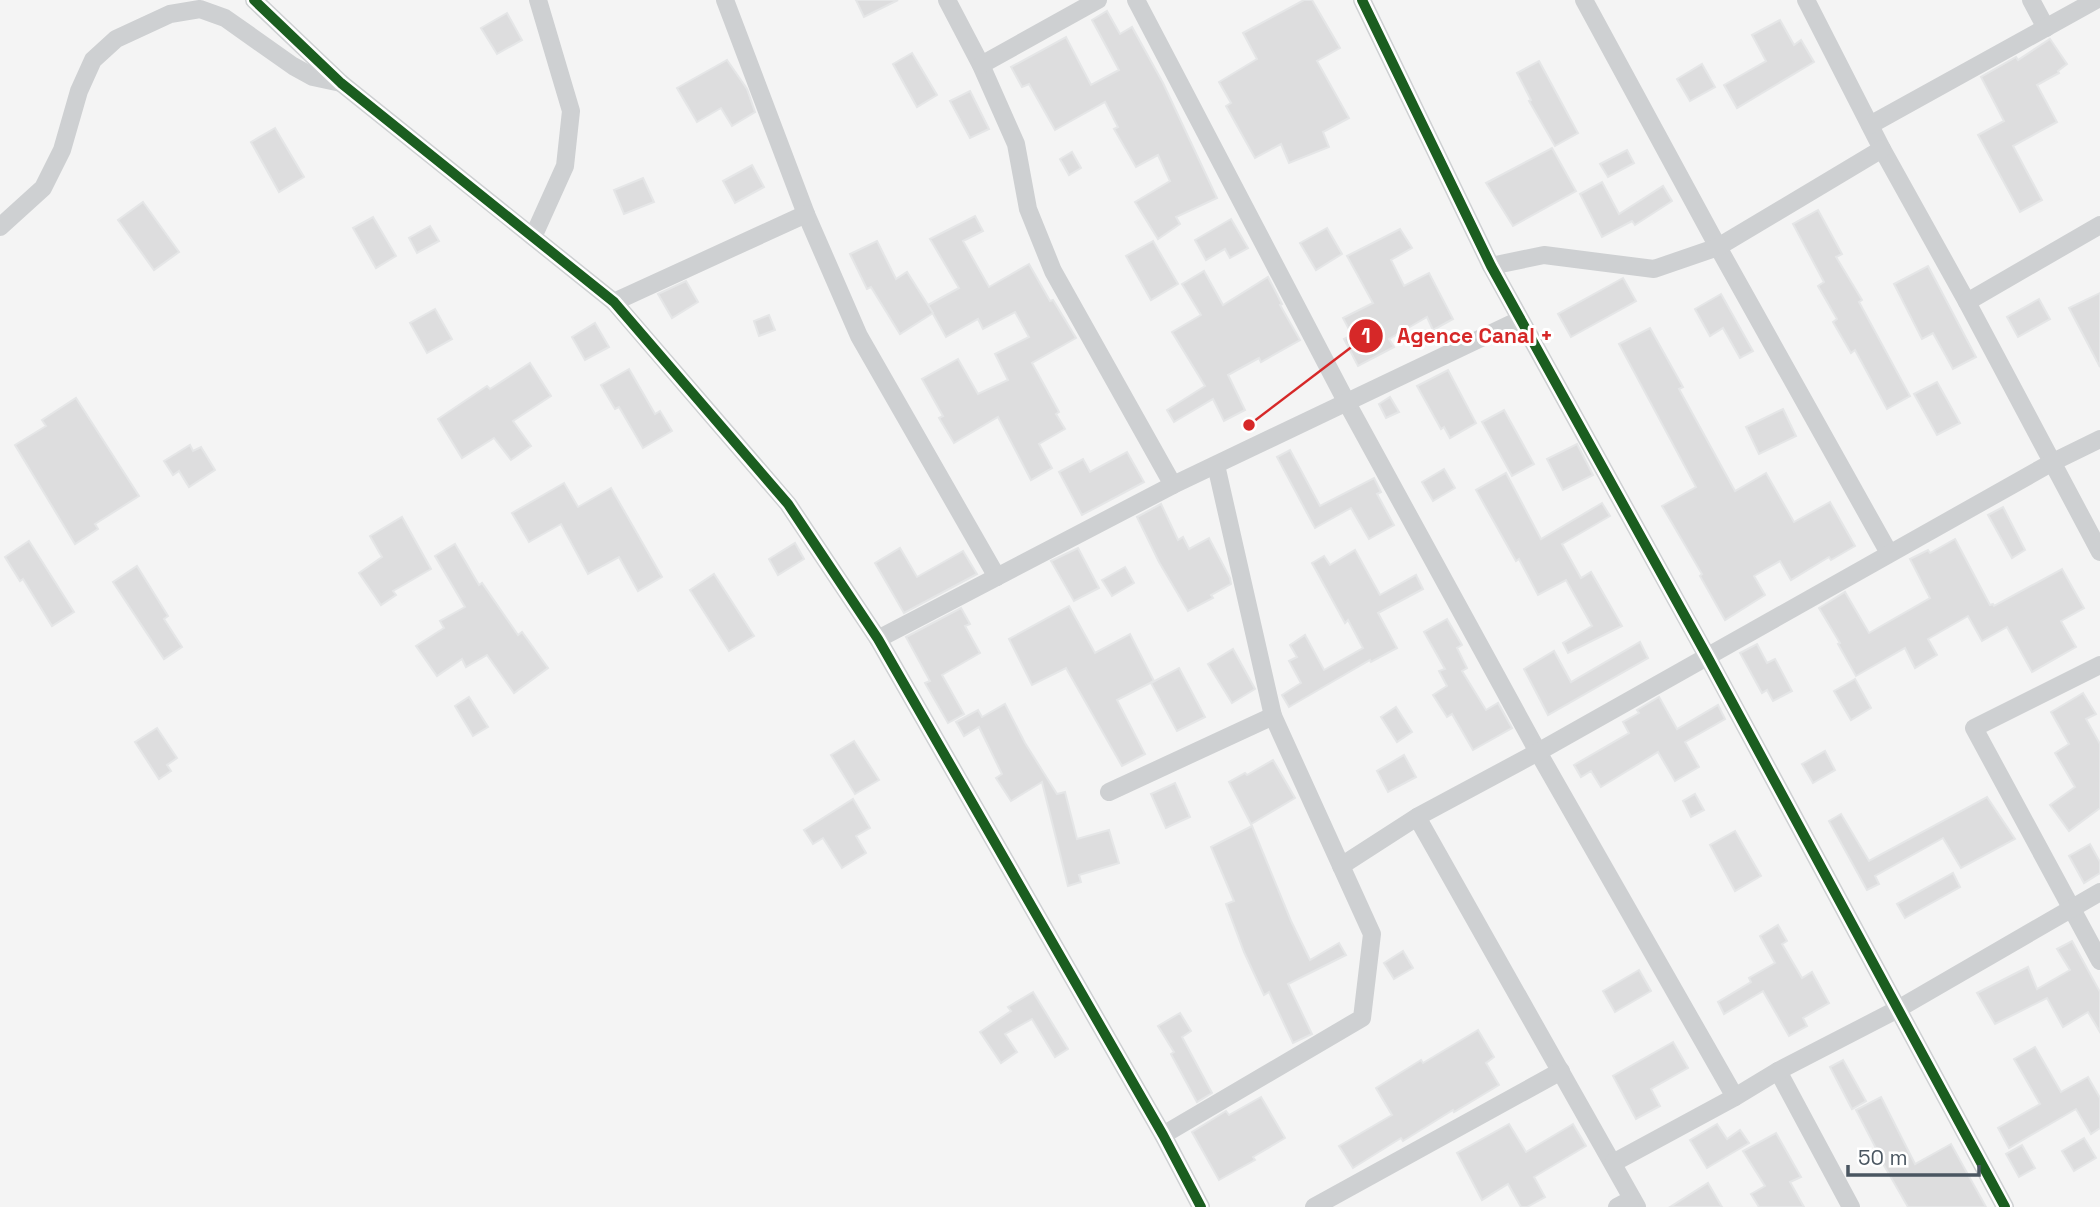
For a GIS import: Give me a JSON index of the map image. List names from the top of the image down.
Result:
{
  "places": ["Agence Canal +"],
  "scale_bar": "50 m"
}
